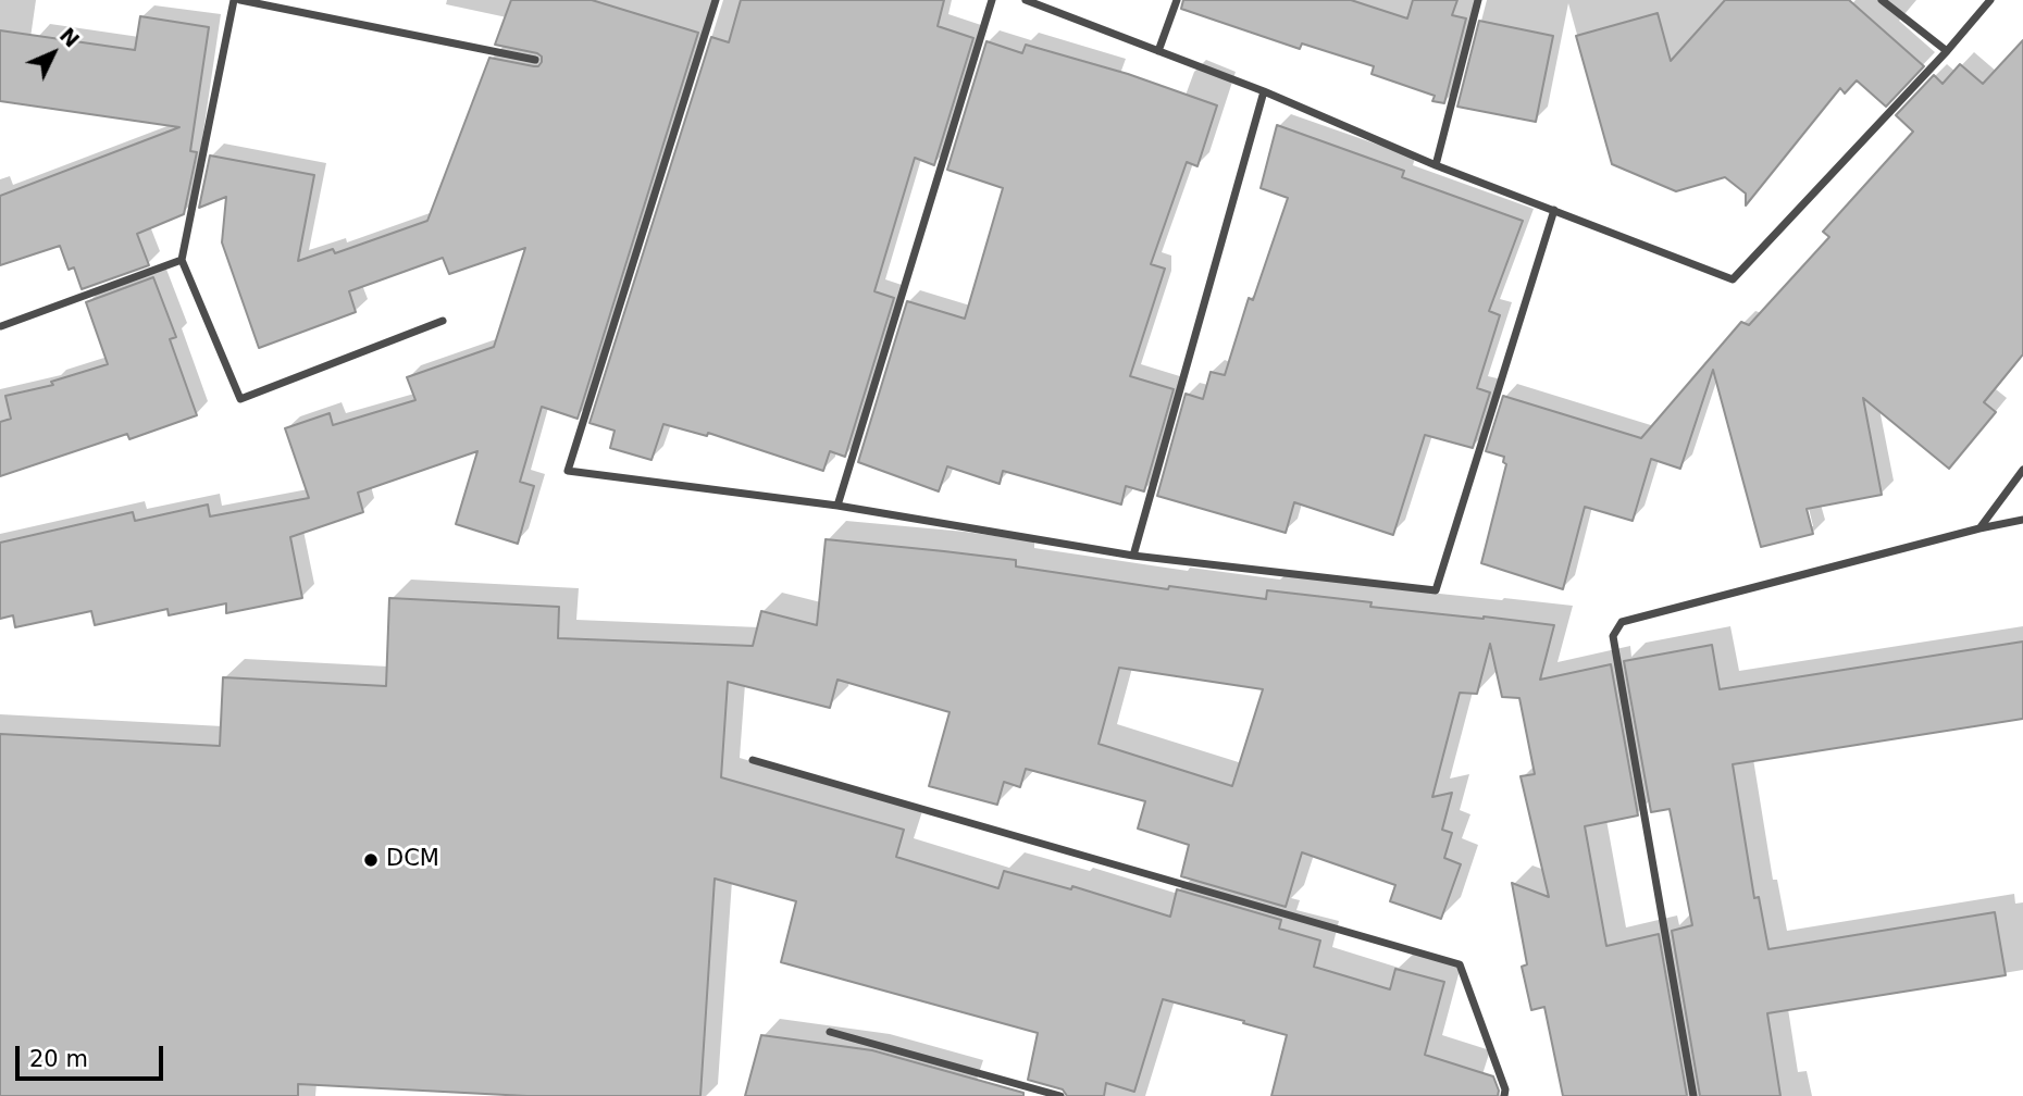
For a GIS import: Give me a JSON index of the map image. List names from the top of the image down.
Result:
{
  "places": ["DCM"],
  "scale_bar": "20 m",
  "north": "top right"
}
